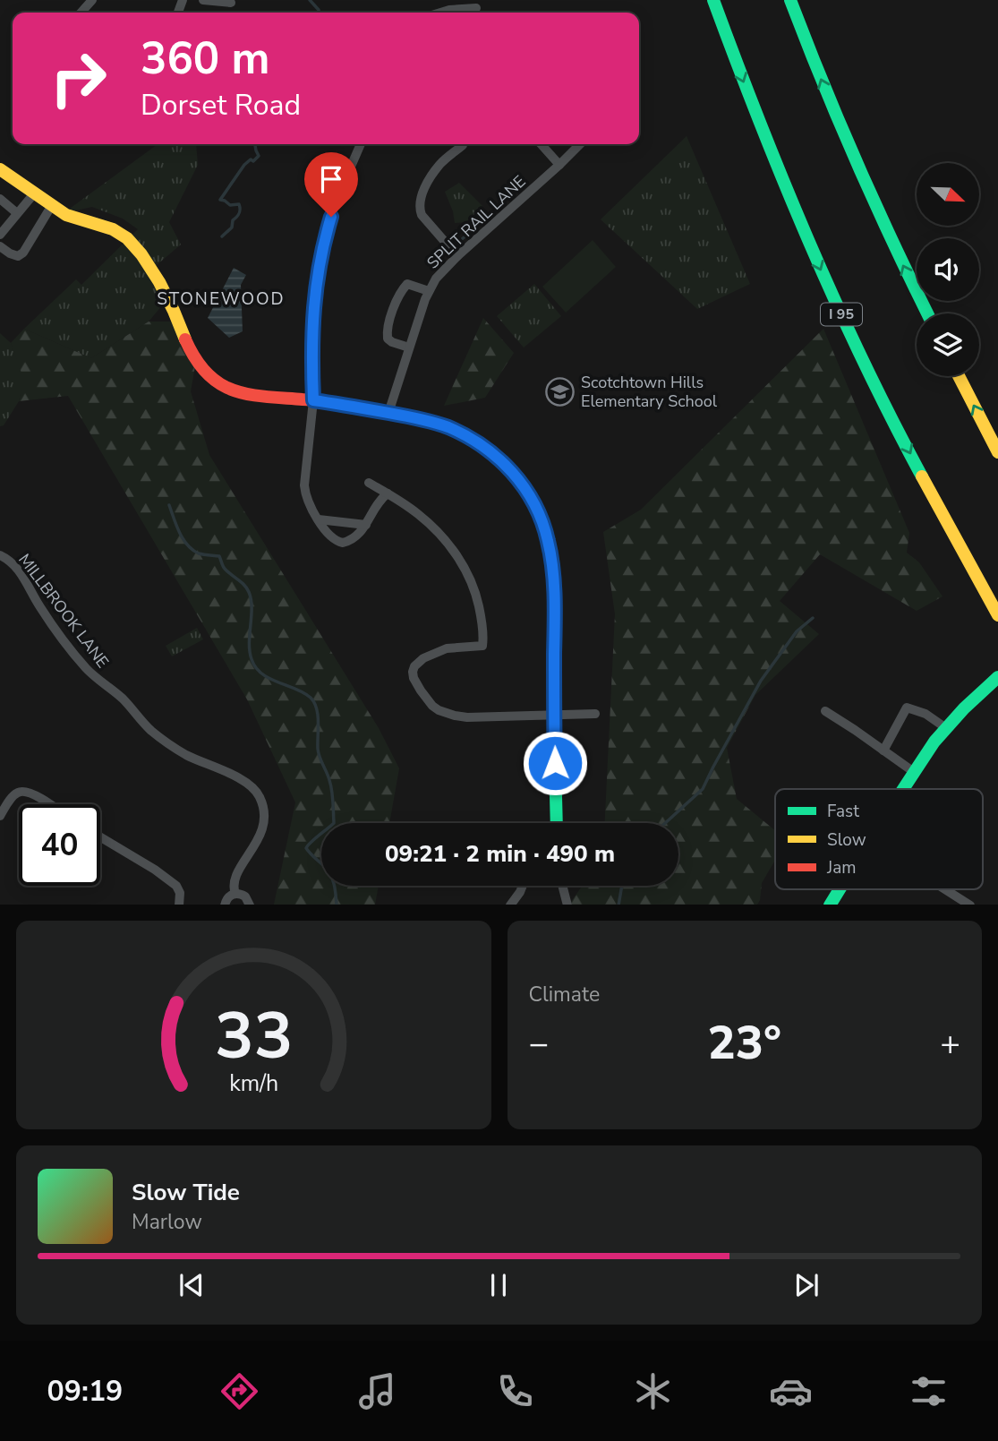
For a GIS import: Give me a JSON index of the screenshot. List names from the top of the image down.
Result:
{
  "streets": {
    "main road": ["I 95"],
    "street": ["SPLIT RAIL LANE", "MILLBROOK LANE"]
  },
  "districts": ["STONEWOOD"],
  "places": {
    "school or university": ["Scotchtown Hills Elementary School"]
  },
  "legend": ["Fast", "Slow", "Jam"],
  "north": "bottom right",
  "page": {
    "turn": ["360 m", "Dorset Road"],
    "limit": "40",
    "trip": "09:21 · 2 min · 490 m",
    "tile": "Climate",
    "heat": ["−", "23°", "+"],
    "song": ["Slow Tide", "Marlow"],
    "tabs": "09:19",
    "gauge": ["33", "km/h"]
  }
}
